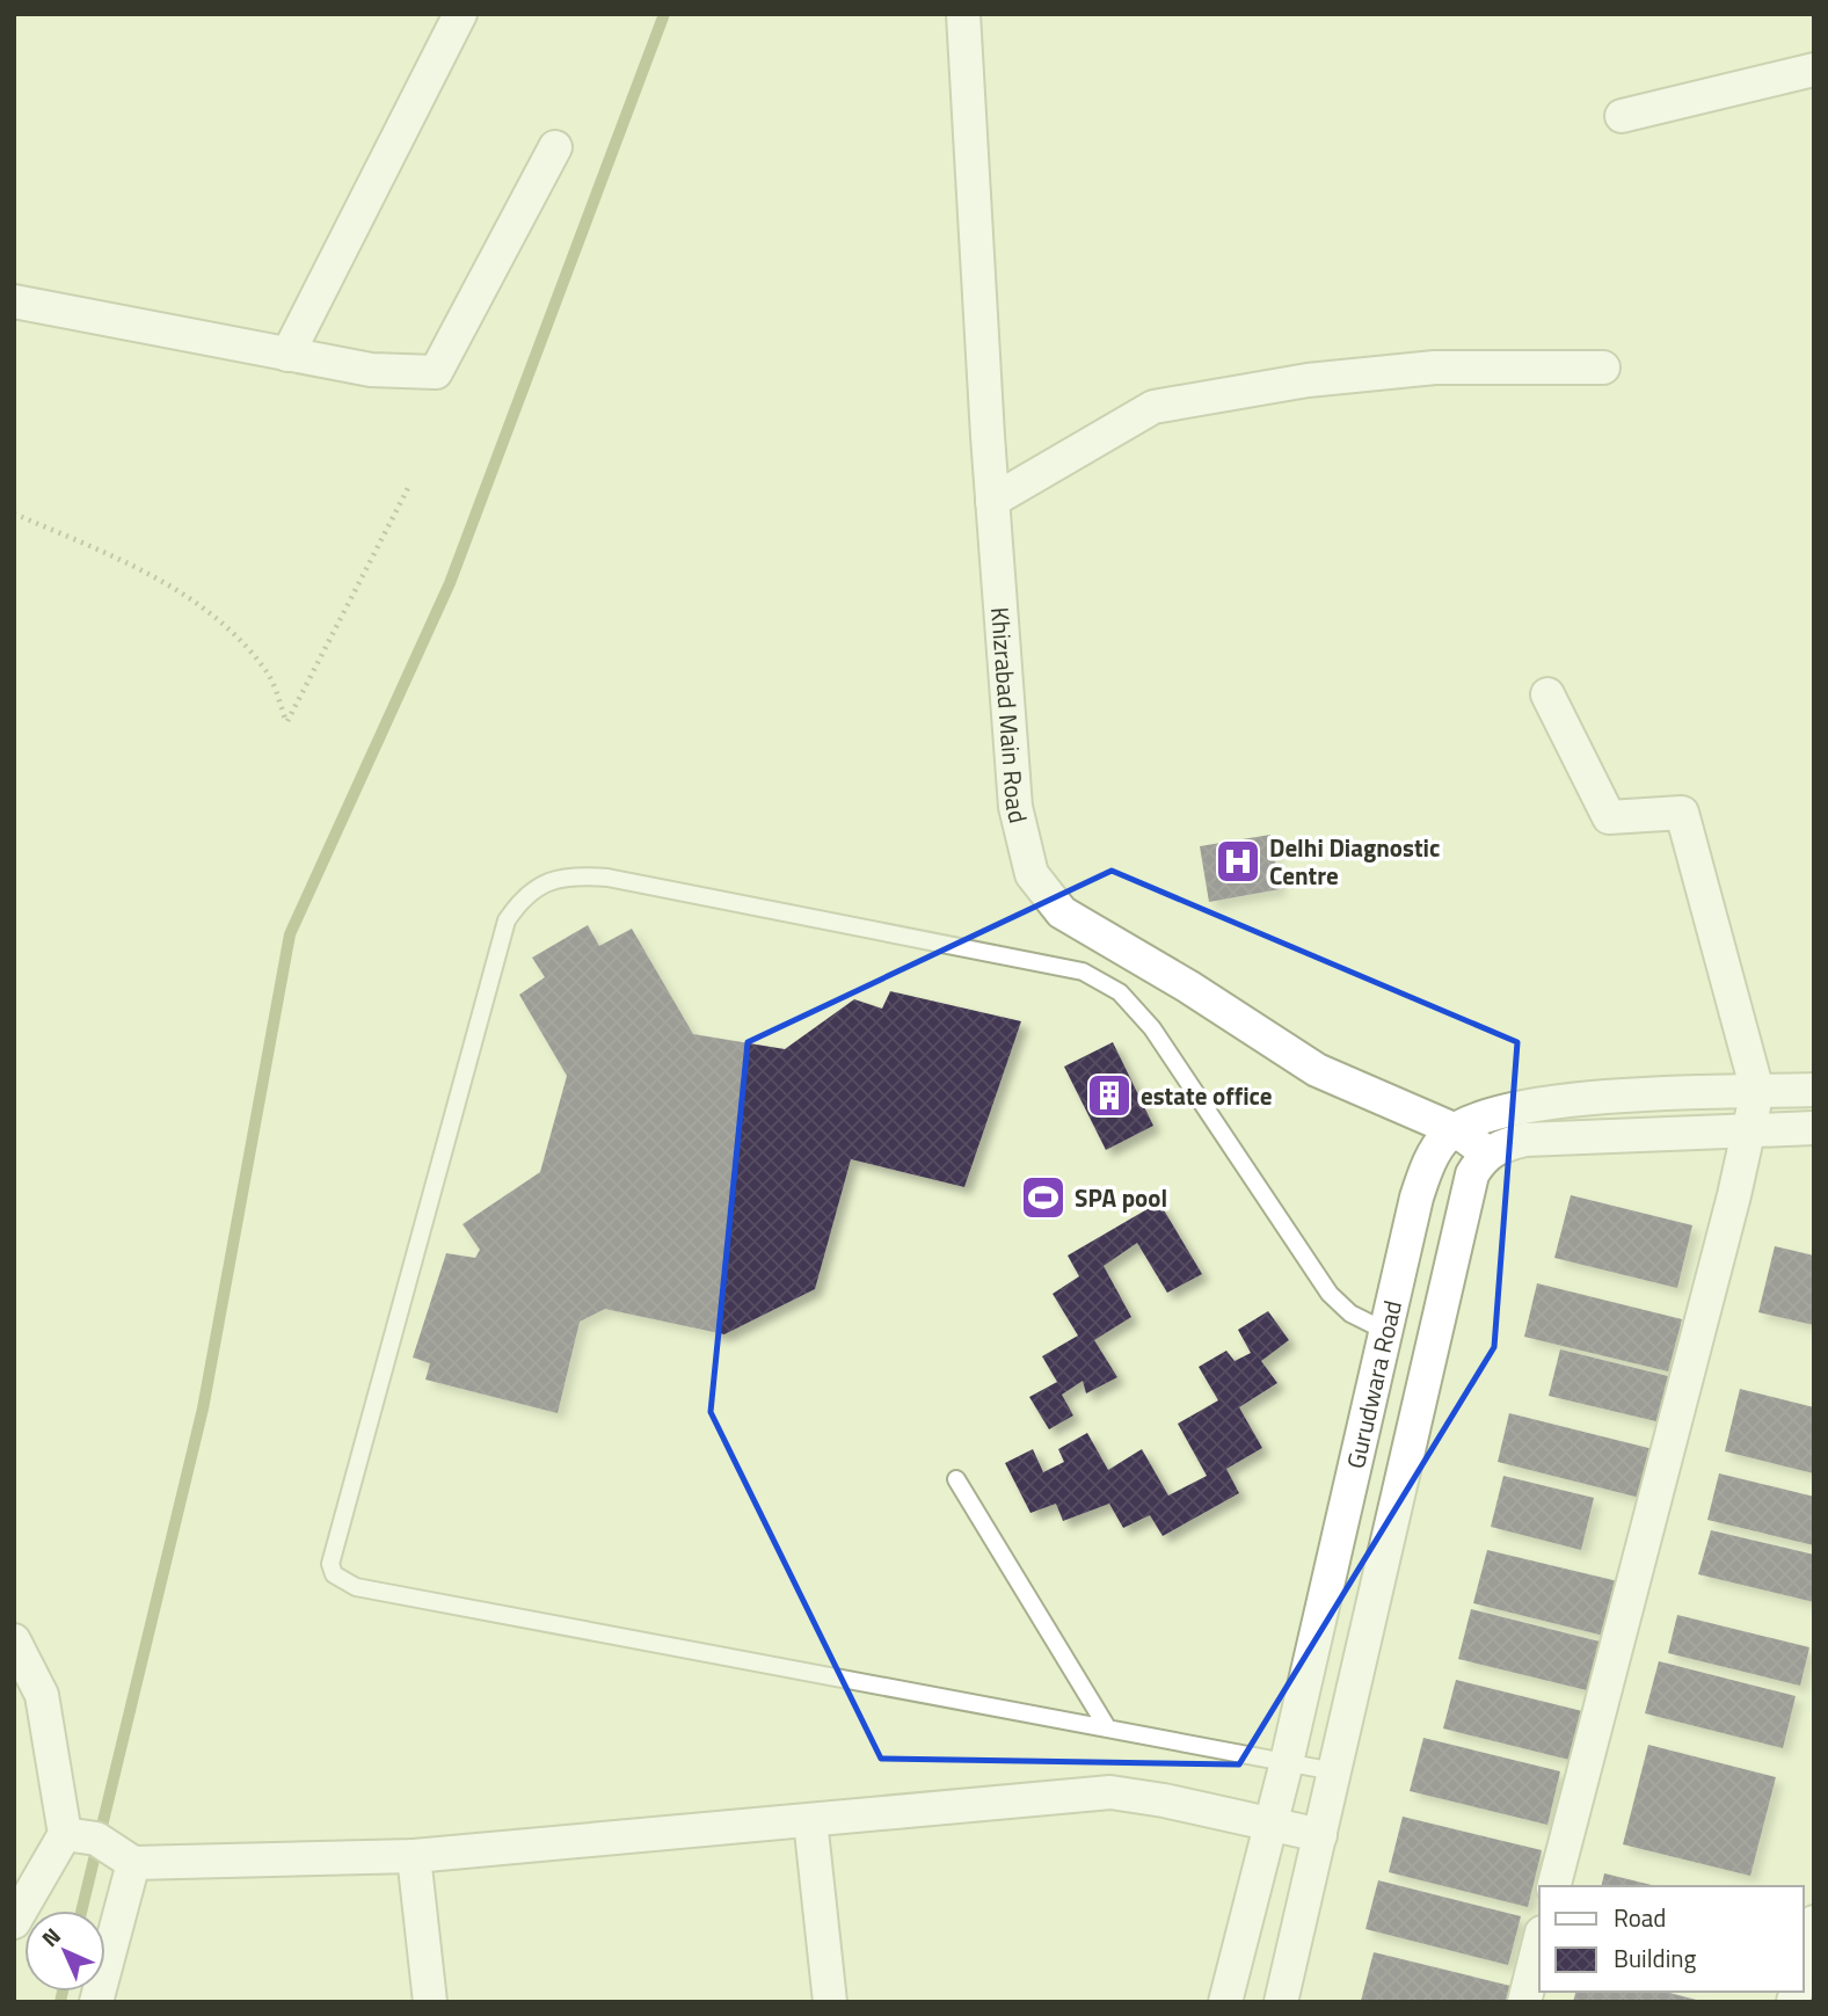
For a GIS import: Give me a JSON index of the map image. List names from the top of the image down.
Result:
{
  "streets": {
    "street": ["Khizrabad Main Road", "Gurudwara Road"]
  },
  "crossings": [
    ["Khizrabad Main Road", "Gurudwara Road"]
  ],
  "places": {
    "hospital": ["Delhi Diagnostic Centre"],
    "building": ["estate office"],
    "sports": ["SPA pool"]
  },
  "legend": ["Road", "Building"],
  "north": "top left"
}
